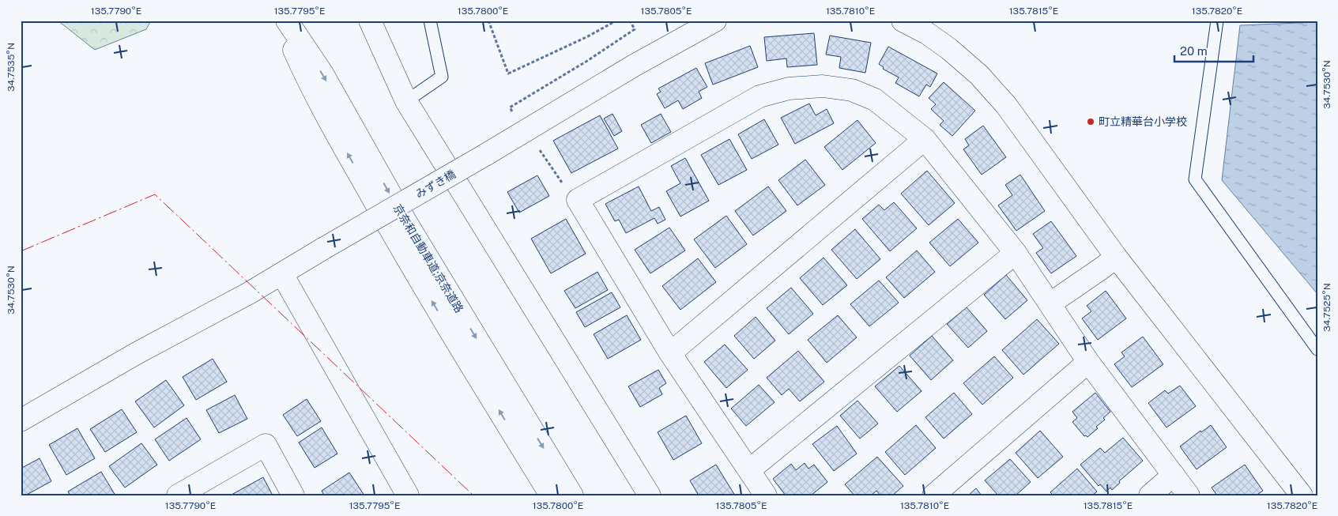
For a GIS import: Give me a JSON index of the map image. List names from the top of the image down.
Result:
{
  "streets": {
    "main road": ["みずき橋", "京奈和自動車道;京奈道路"]
  },
  "places": ["町立精華台小学校"],
  "scale_bar": "20 m",
  "coordinates": [
    "135.7790°E",
    "135.7795°E",
    "135.7800°E",
    "135.7805°E",
    "135.7810°E",
    "135.7815°E",
    "135.7820°E",
    "34.7535°N",
    "34.7530°N",
    "34.7525°N"
  ]
}
